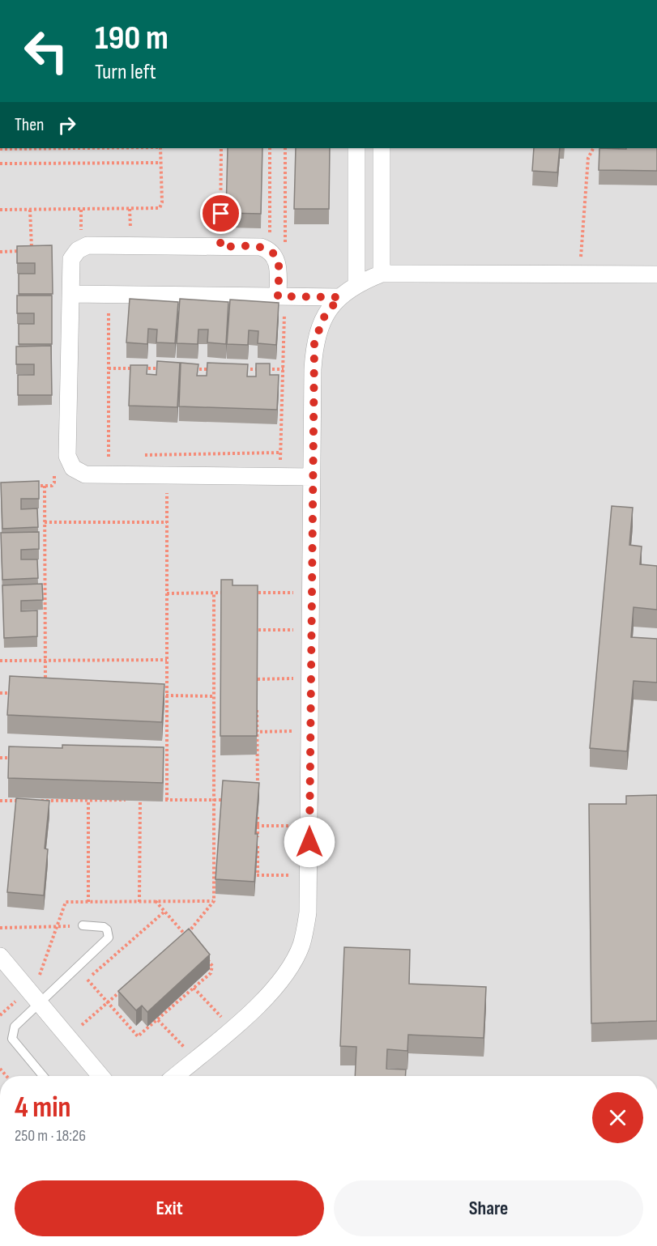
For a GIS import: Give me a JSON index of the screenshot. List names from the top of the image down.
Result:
{
  "page": {
    "turn": ["190 m", "Turn left"],
    "then": "Then",
    "heading": ["4 min", "250 m · 18:26"],
    "buttons": ["Exit", "Share"]
  }
}
